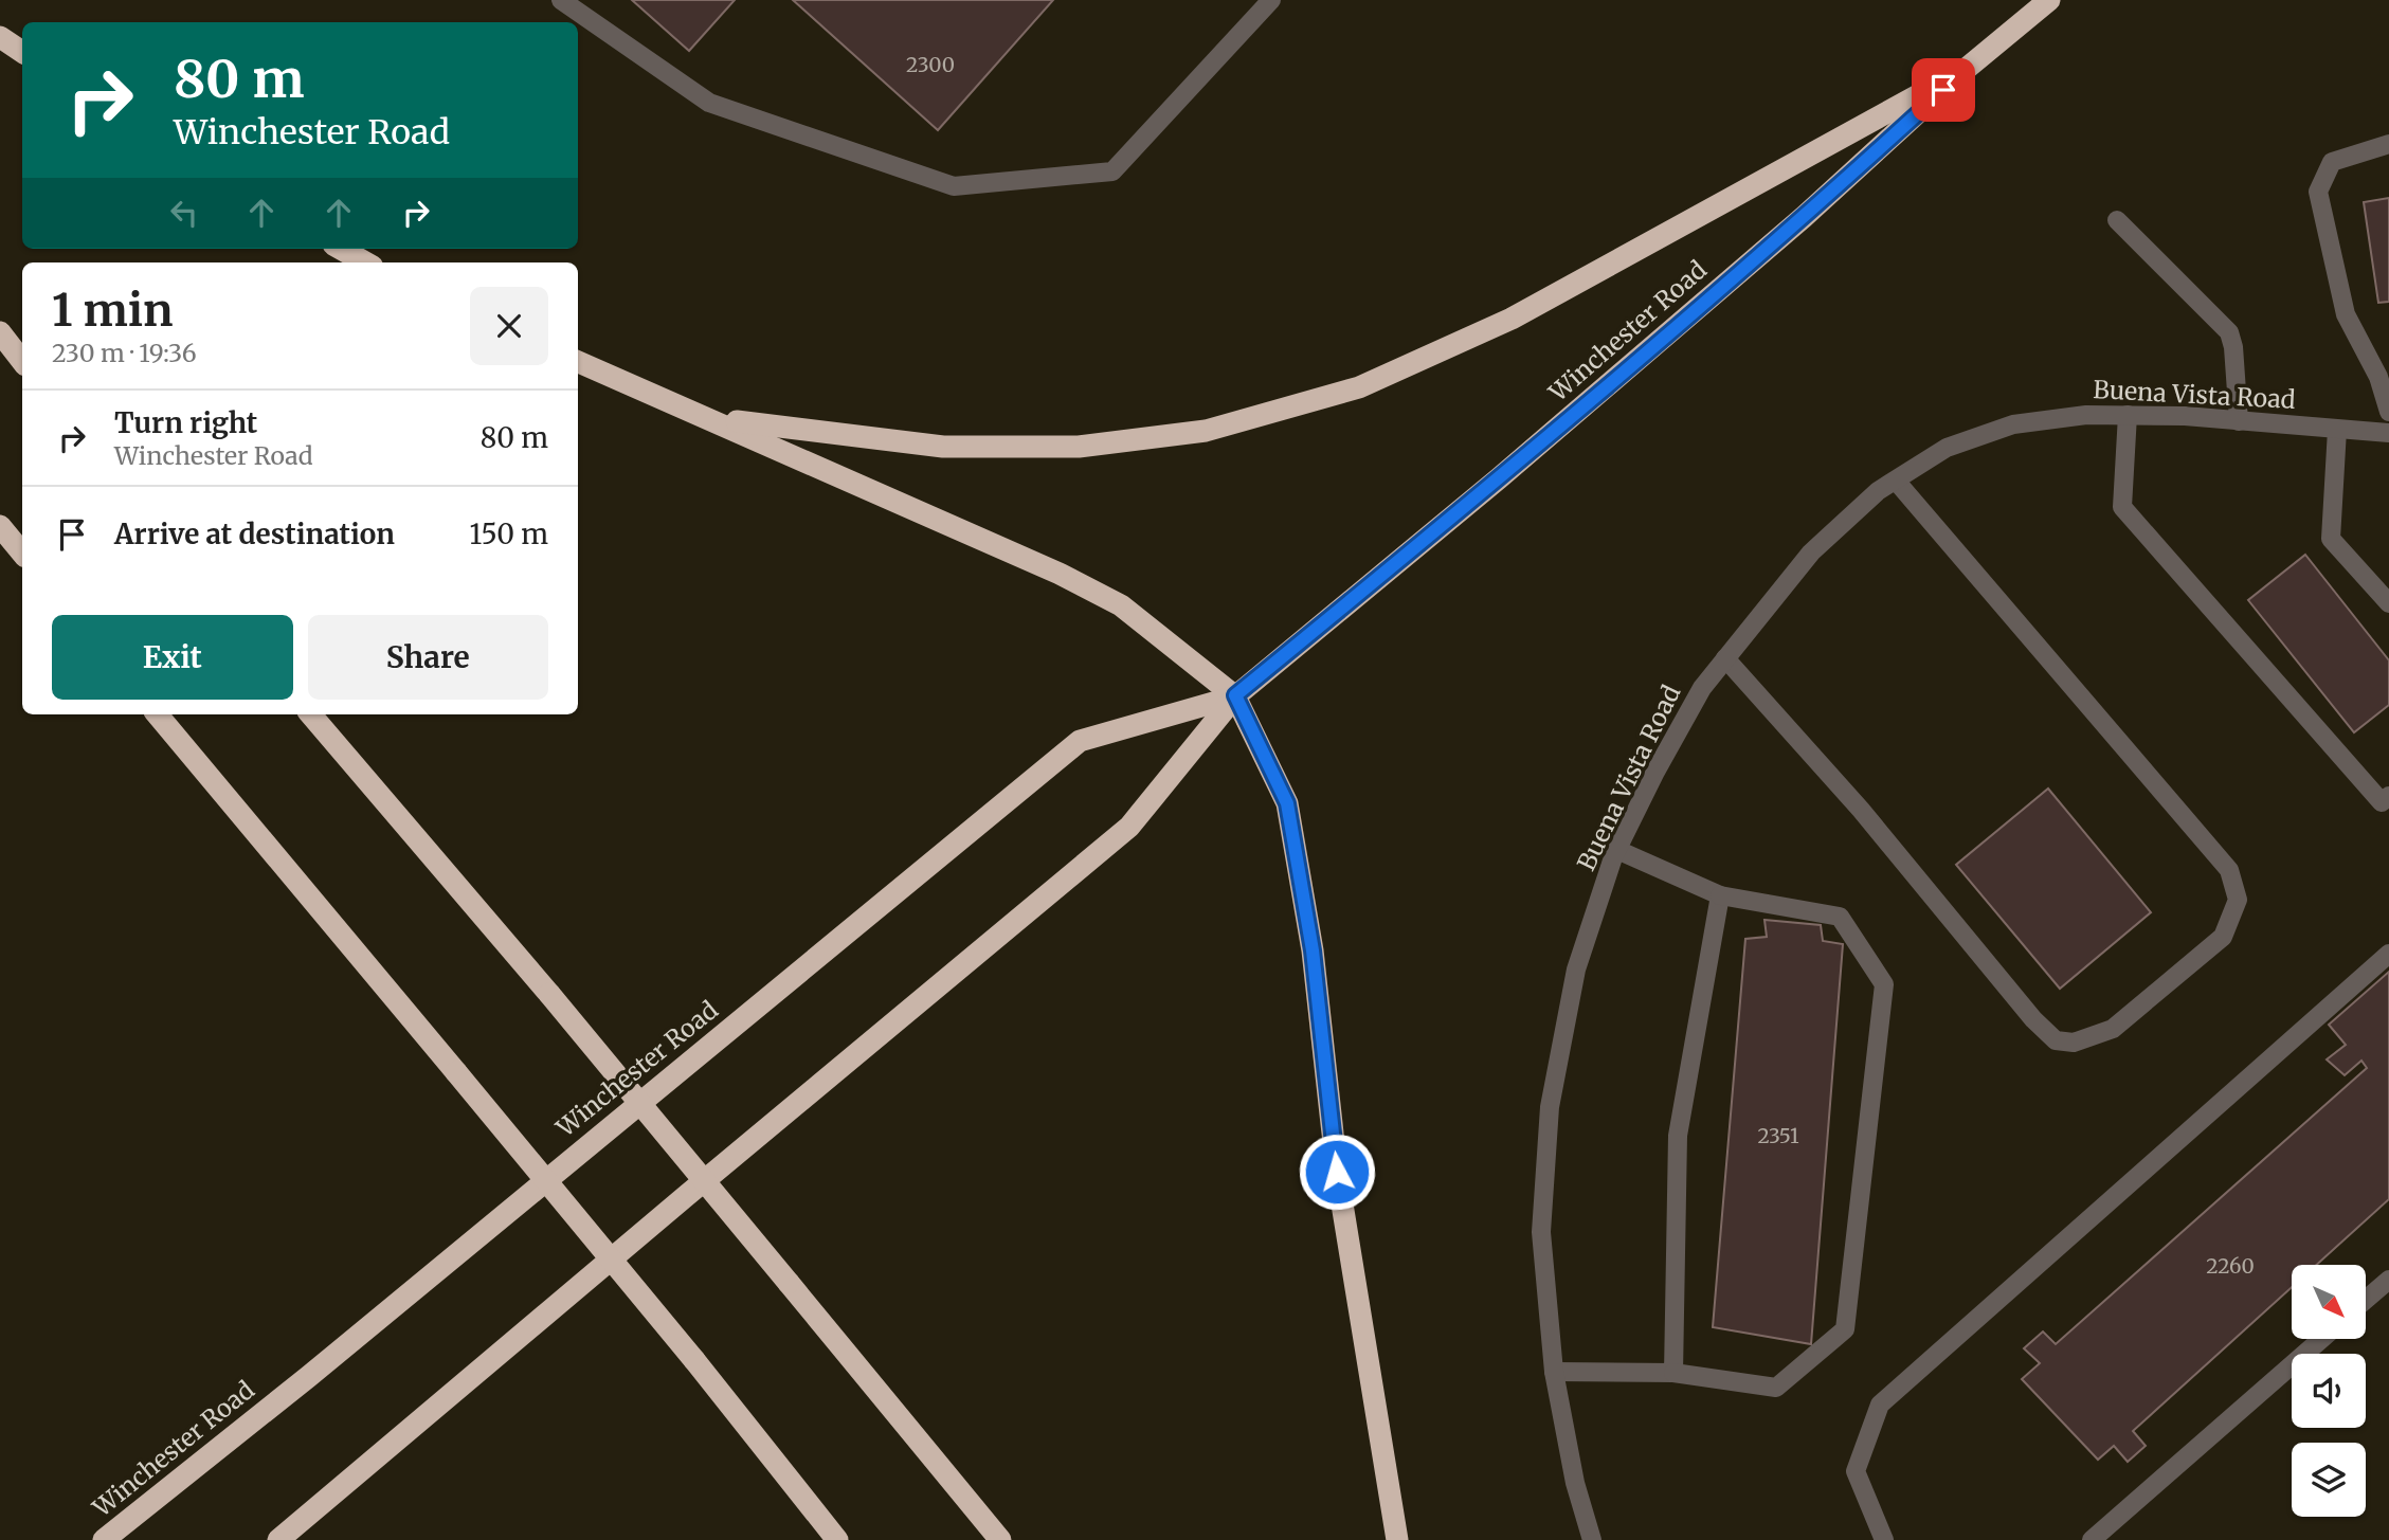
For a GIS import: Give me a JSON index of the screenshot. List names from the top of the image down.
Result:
{
  "streets": {
    "highway": ["Winchester Road"],
    "street": ["Buena Vista Road"]
  },
  "house_numbers": ["2300", "2351", "2260"],
  "north": "bottom right",
  "page": {
    "turn": ["80 m", "Winchester Road"],
    "heading": ["1 min", "230 m · 19:36"],
    "list": [
      {
        "name": "Turn right",
        "note": "Winchester Road",
        "value": "80 m"
      },
      {
        "name": "Arrive at destination",
        "value": "150 m"
      }
    ],
    "buttons": ["Exit", "Share"]
  }
}
